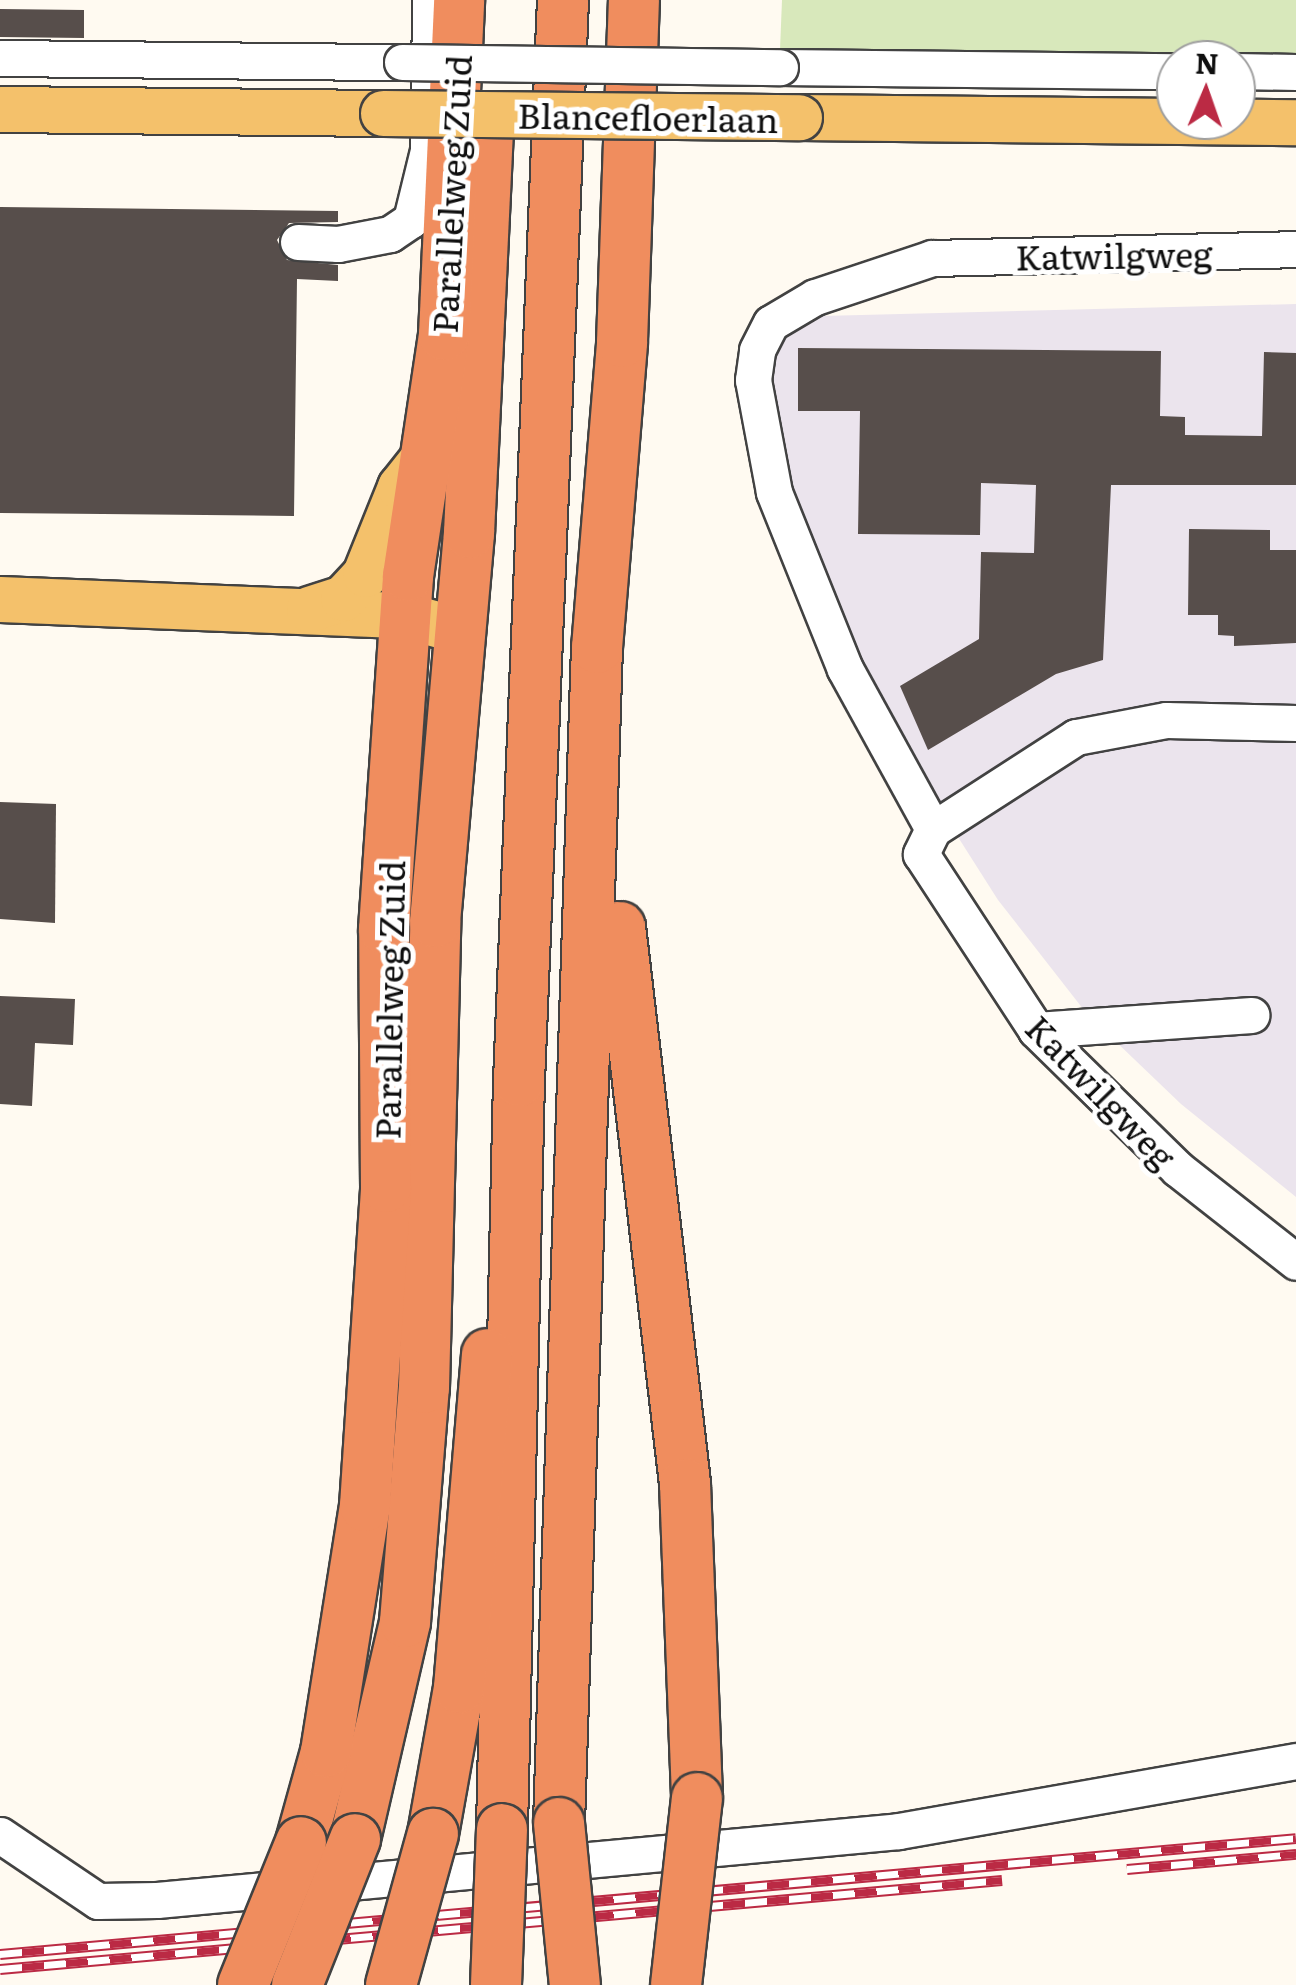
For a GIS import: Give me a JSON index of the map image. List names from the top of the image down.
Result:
{
  "streets": {
    "highway": ["Parallelweg Zuid"],
    "main road": ["Blancefloerlaan"],
    "street": ["Katwilgweg"]
  },
  "north": "top"
}
